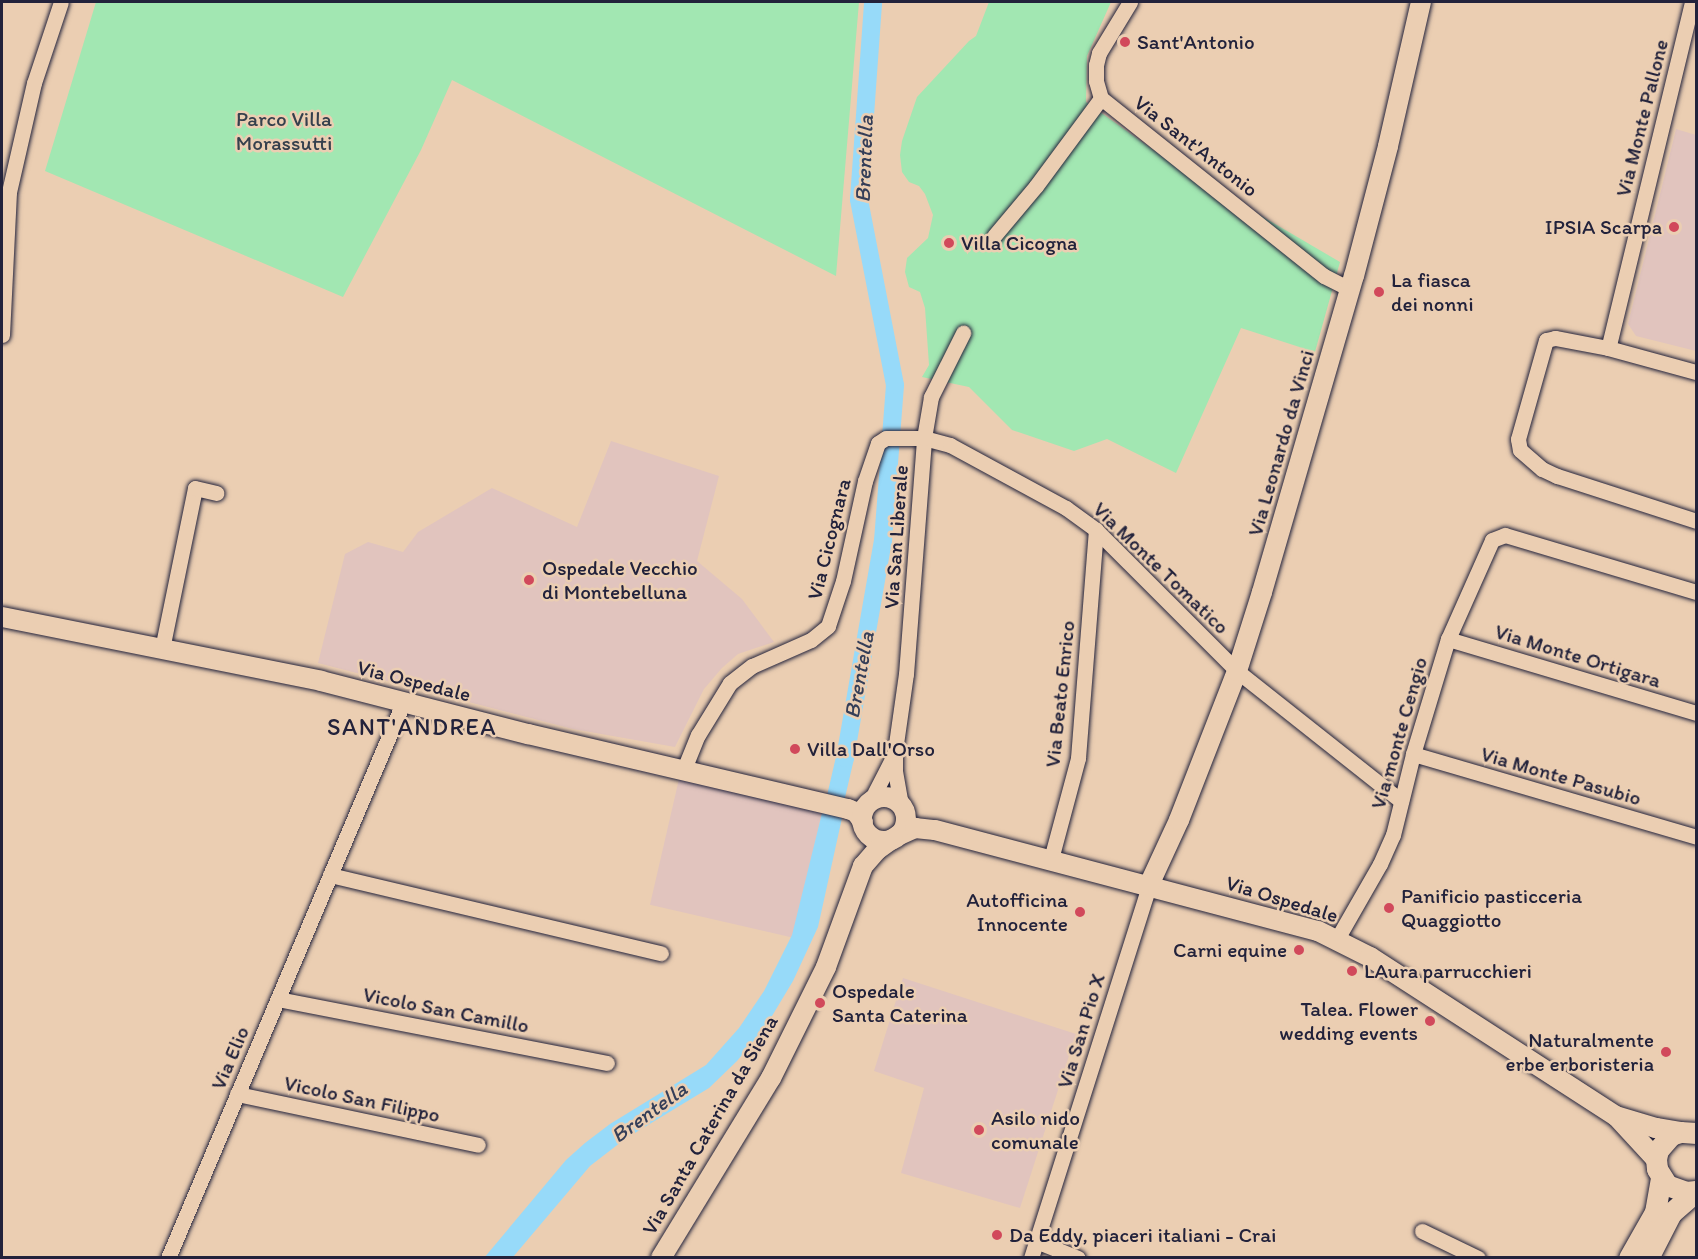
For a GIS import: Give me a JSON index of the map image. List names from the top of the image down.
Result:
{
  "streets": {
    "street": [
      "Via Monte Pallone",
      "Via Sant'Antonio",
      "Via Leonardo da Vinci",
      "Via San Liberale",
      "Via Cicognara",
      "Via Monte Tomatico",
      "Via Monte Ortigara",
      "Via Ospedale",
      "Via Beato Enrico",
      "Via monte Cengio",
      "Via Monte Pasubio",
      "Vicolo San Camillo",
      "Via San Pio X",
      "Via Elio",
      "Vicolo San Filippo",
      "Via Santa Caterina da Siena"
    ]
  },
  "crossings": [
    ["Via Sant'Antonio", "Via Leonardo da Vinci"],
    ["Via Leonardo da Vinci", "Via Monte Tomatico"],
    ["Via Leonardo da Vinci", "Via Ospedale"],
    ["Via Leonardo da Vinci", "Via San Pio X"],
    ["Via San Liberale", "Via Cicognara"],
    ["Via San Liberale", "Via Monte Tomatico"],
    ["Via San Liberale", "Via Ospedale"],
    ["Via San Liberale", "Via Santa Caterina da Siena"],
    ["Via Cicognara", "Via Monte Tomatico"],
    ["Via Cicognara", "Via Ospedale"],
    ["Via Monte Tomatico", "Via Beato Enrico"],
    ["Via Monte Tomatico", "Via monte Cengio"],
    ["Via Monte Ortigara", "Via monte Cengio"],
    ["Via Ospedale", "Via Beato Enrico"],
    ["Via Ospedale", "Via monte Cengio"],
    ["Via Ospedale", "Via San Pio X"],
    ["Via Ospedale", "Via Elio"],
    ["Via Ospedale", "Via Santa Caterina da Siena"],
    ["Via monte Cengio", "Via Monte Pasubio"],
    ["Vicolo San Camillo", "Via Elio"],
    ["Via Elio", "Vicolo San Filippo"]
  ],
  "districts": ["SANT'ANDREA"],
  "water": ["Brentella"],
  "parks": ["Parco Villa Morassutti"],
  "places": [
    "Sant'Antonio",
    "IPSIA Scarpa",
    "Villa Cicogna",
    "La fiasca dei nonni",
    "Ospedale Vecchio di Montebelluna",
    "Villa Dall'Orso",
    "Panificio pasticceria Quaggiotto",
    "Autofficina Innocente",
    "Carni equine",
    "LAura parrucchieri",
    "Ospedale Santa Caterina",
    "Talea. Flower wedding events",
    "Naturalmente erbe erboristeria",
    "Asilo nido comunale",
    "Da Eddy, piaceri italiani - Crai"
  ]
}
